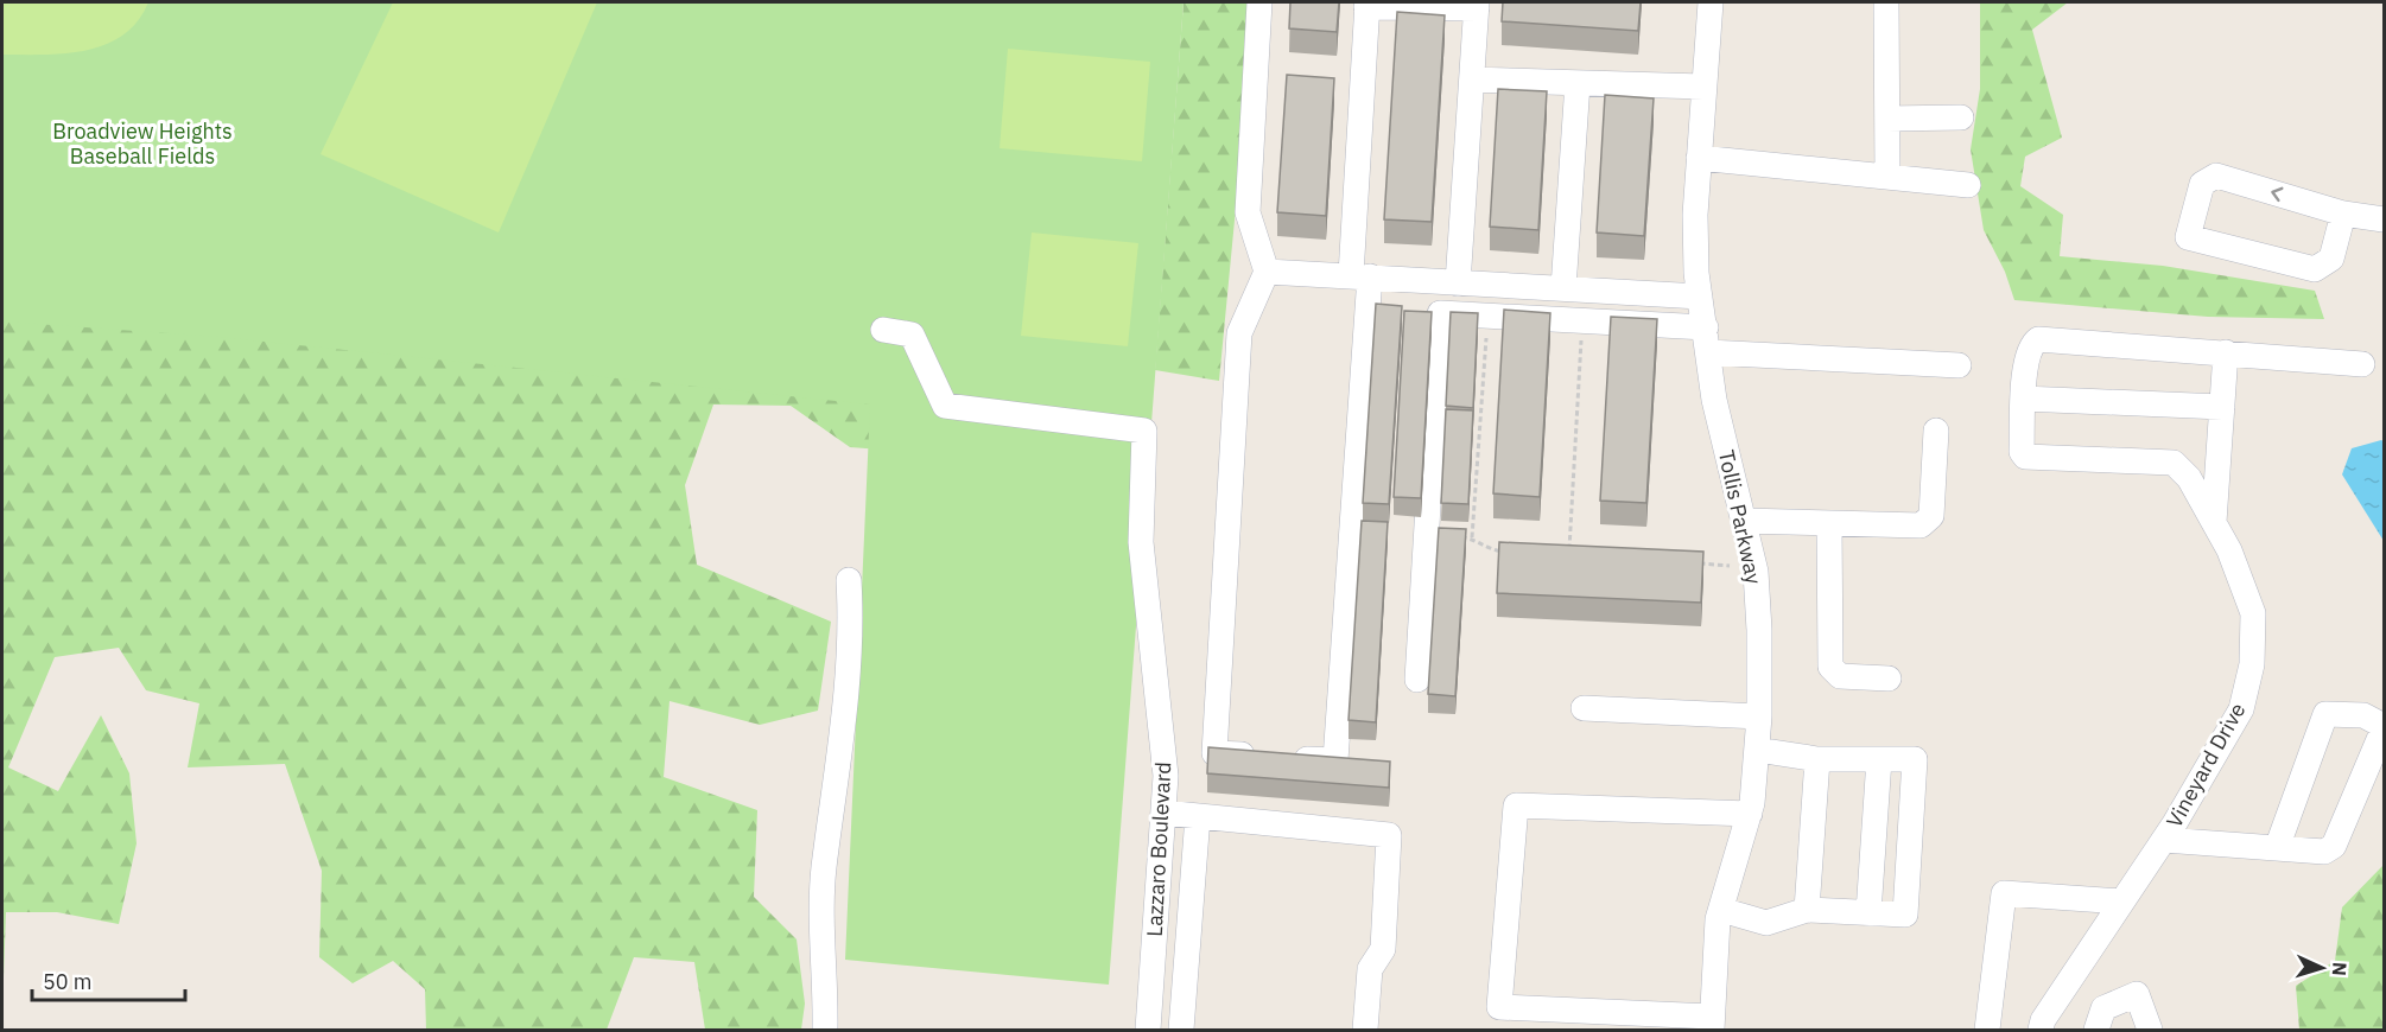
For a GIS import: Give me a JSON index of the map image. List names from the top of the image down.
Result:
{
  "streets": {
    "street": ["Tollis Parkway", "Vineyard Drive", "Lazzaro Boulevard"]
  },
  "parks": ["Broadview Heights Baseball Fields"],
  "scale_bar": "50 m",
  "north": "right"
}
